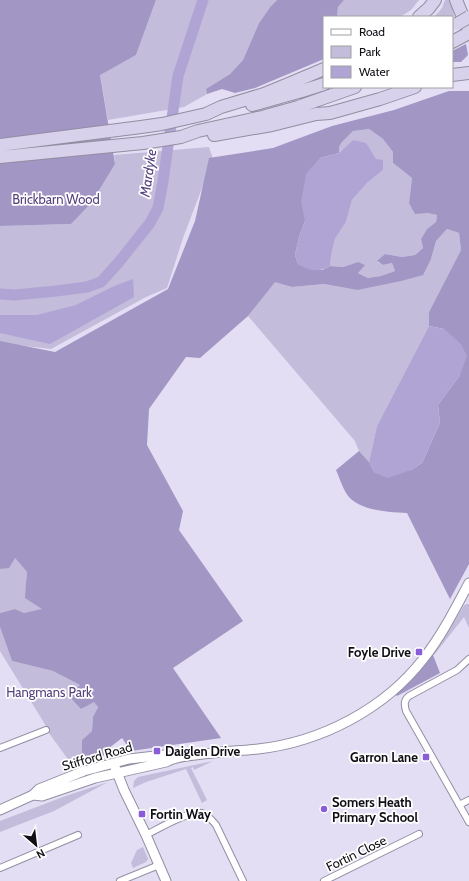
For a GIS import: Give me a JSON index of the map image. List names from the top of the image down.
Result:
{
  "streets": {
    "main road": ["Stifford Road"],
    "street": ["Fortin Close"]
  },
  "water": ["Mardyke"],
  "parks": ["Brickbarn Wood", "Hangmans Park"],
  "places": {
    "transit": [
      "Foyle Drive",
      "Daiglen Drive",
      "Garron Lane",
      "Fortin Way"
    ],
    "other": ["Somers Heath Primary School"]
  },
  "legend": ["Road", "Park", "Water"],
  "north": "bottom right"
}
